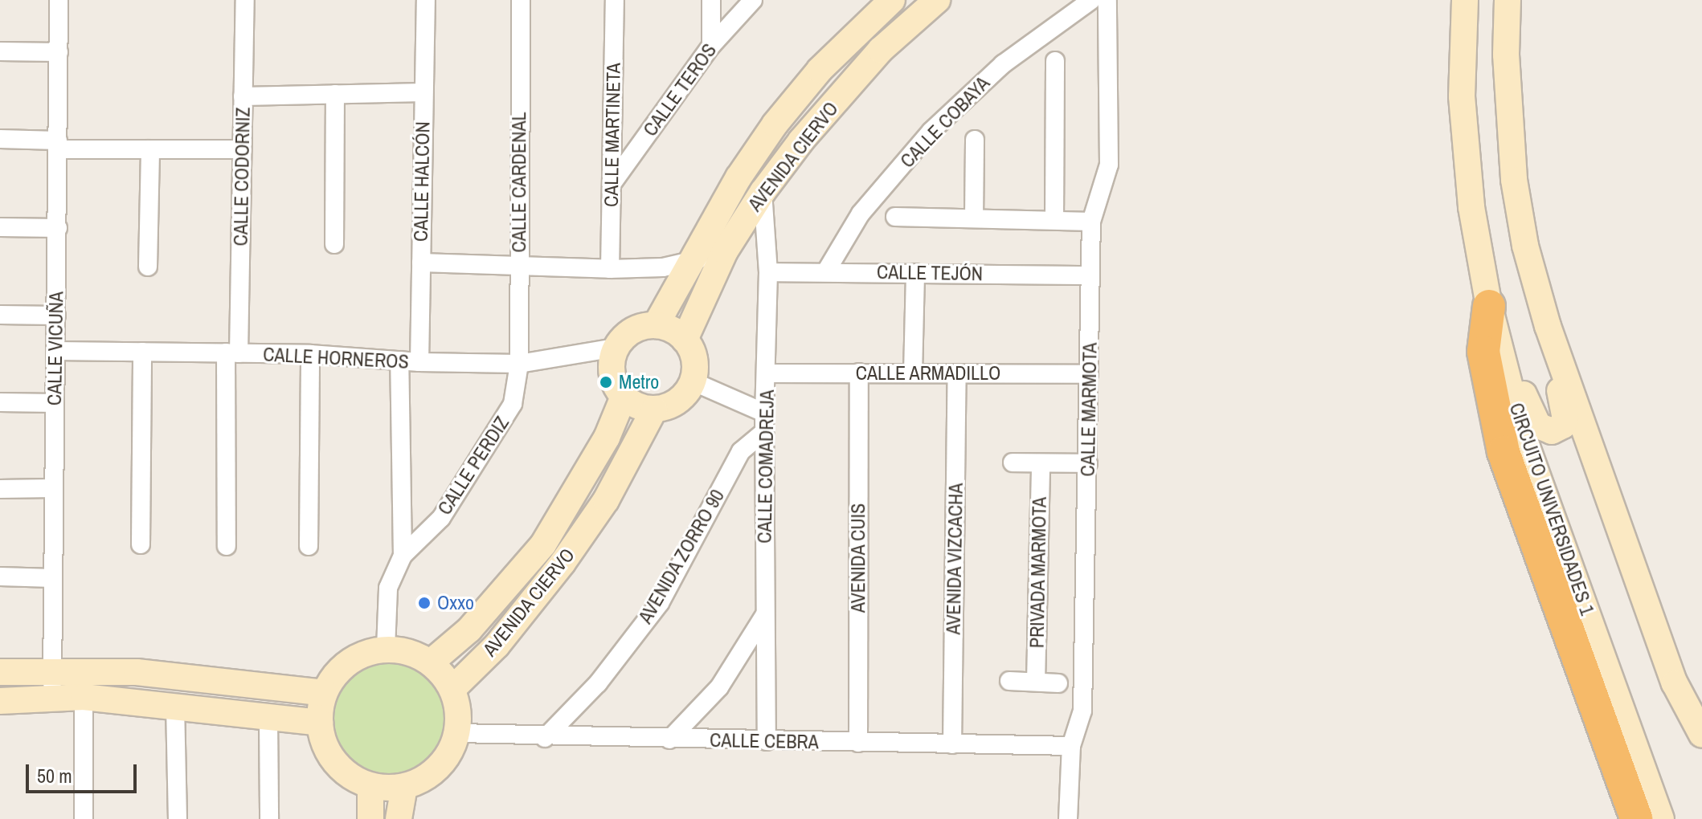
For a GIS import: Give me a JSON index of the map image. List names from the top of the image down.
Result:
{
  "streets": {
    "street": [
      "CALLE TEROS",
      "CALLE COBAYA",
      "CALLE MARTINETA",
      "AVENIDA CIERVO",
      "CALLE CODORNIZ",
      "CALLE HALCÓN",
      "CALLE CARDENAL",
      "CALLE TEJÓN",
      "CALLE VICUÑA",
      "CALLE HORNEROS",
      "CALLE ARMADILLO",
      "CALLE MARMOTA",
      "CALLE PERDIZ",
      "CALLE COMADREJA",
      "CIRCUITO UNIVERSIDADES 1",
      "AVENIDA ZORRO 90",
      "AVENIDA CUIS",
      "AVENIDA VIZCACHA",
      "PRIVADA MARMOTA",
      "CALLE CEBRA"
    ]
  },
  "crossings": [
    ["CALLE TEROS", "CALLE MARTINETA"],
    ["CALLE COBAYA", "CALLE TEJÓN"],
    ["AVENIDA CIERVO", "CALLE HORNEROS"],
    ["AVENIDA CIERVO", "CALLE COMADREJA"],
    ["AVENIDA CIERVO", "CALLE CEBRA"],
    ["CALLE CODORNIZ", "CALLE HORNEROS"],
    ["CALLE HALCÓN", "CALLE HORNEROS"],
    ["CALLE CARDENAL", "CALLE HORNEROS"],
    ["CALLE CARDENAL", "CALLE PERDIZ"],
    ["CALLE TEJÓN", "CALLE MARMOTA"],
    ["CALLE TEJÓN", "CALLE COMADREJA"],
    ["CALLE VICUÑA", "CALLE HORNEROS"],
    ["CALLE HORNEROS", "CALLE PERDIZ"],
    ["CALLE ARMADILLO", "CALLE MARMOTA"],
    ["CALLE ARMADILLO", "CALLE COMADREJA"],
    ["CALLE ARMADILLO", "AVENIDA CUIS"],
    ["CALLE ARMADILLO", "AVENIDA VIZCACHA"],
    ["CALLE MARMOTA", "CALLE CEBRA"],
    ["CALLE COMADREJA", "AVENIDA ZORRO 90"],
    ["CALLE COMADREJA", "CALLE CEBRA"],
    ["AVENIDA ZORRO 90", "CALLE CEBRA"],
    ["AVENIDA CUIS", "CALLE CEBRA"],
    ["AVENIDA VIZCACHA", "CALLE CEBRA"]
  ],
  "places": ["Metro", "Oxxo"],
  "scale_bar": "50 m"
}
